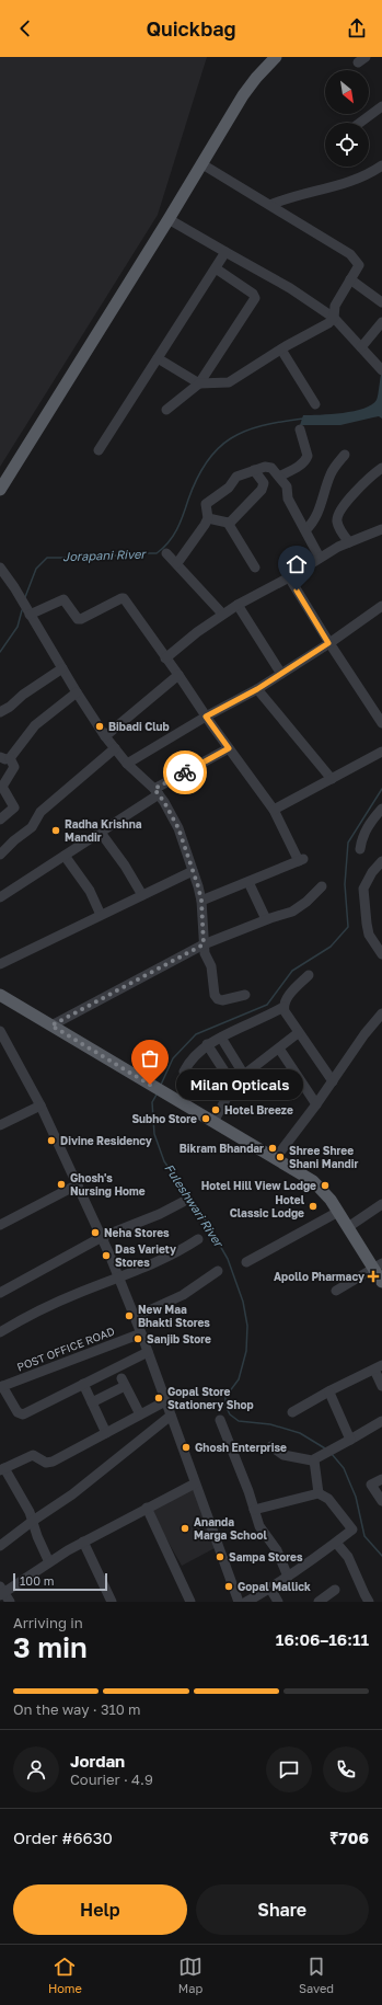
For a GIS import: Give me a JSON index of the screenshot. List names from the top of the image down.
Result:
{
  "streets": {
    "street": ["POST OFFICE ROAD"]
  },
  "water": ["Jorapani River", "Fuleshwari River"],
  "places": {
    "other": [
      "Bibadi Club",
      "Radha Krishna Mandir",
      "Milan Opticals",
      "Hotel Breeze",
      "Subho Store",
      "Divine Residency",
      "Bikram Bhandar",
      "Shree Shree Shani Mandir",
      "Ghosh's Nursing Home",
      "Hotel Hill View Lodge",
      "Hotel Classic Lodge",
      "Neha Stores",
      "Das Variety Stores",
      "New Maa Bhakti Stores",
      "Sanjib Store",
      "Gopal Store Stationery Shop",
      "Ghosh Enterprise",
      "Ananda Marga School",
      "Sampa Stores",
      "Gopal Mallick"
    ],
    "health": ["Apollo Pharmacy"]
  },
  "scale_bar": "100 m",
  "north": "bottom right",
  "page": {
    "header": "Quickbag",
    "bubble": "Milan Opticals",
    "scale": "100 m",
    "heading": ["3 min", "Arriving in", "16:06–16:11"],
    "panel": [
      "Jordan",
      "Courier · 4.9",
      "Order #6630",
      "₹706"
    ],
    "bar": "On the way · 310 m",
    "buttons": ["Help", "Share"],
    "tabs": ["Home", "Map", "Saved"]
  }
}
